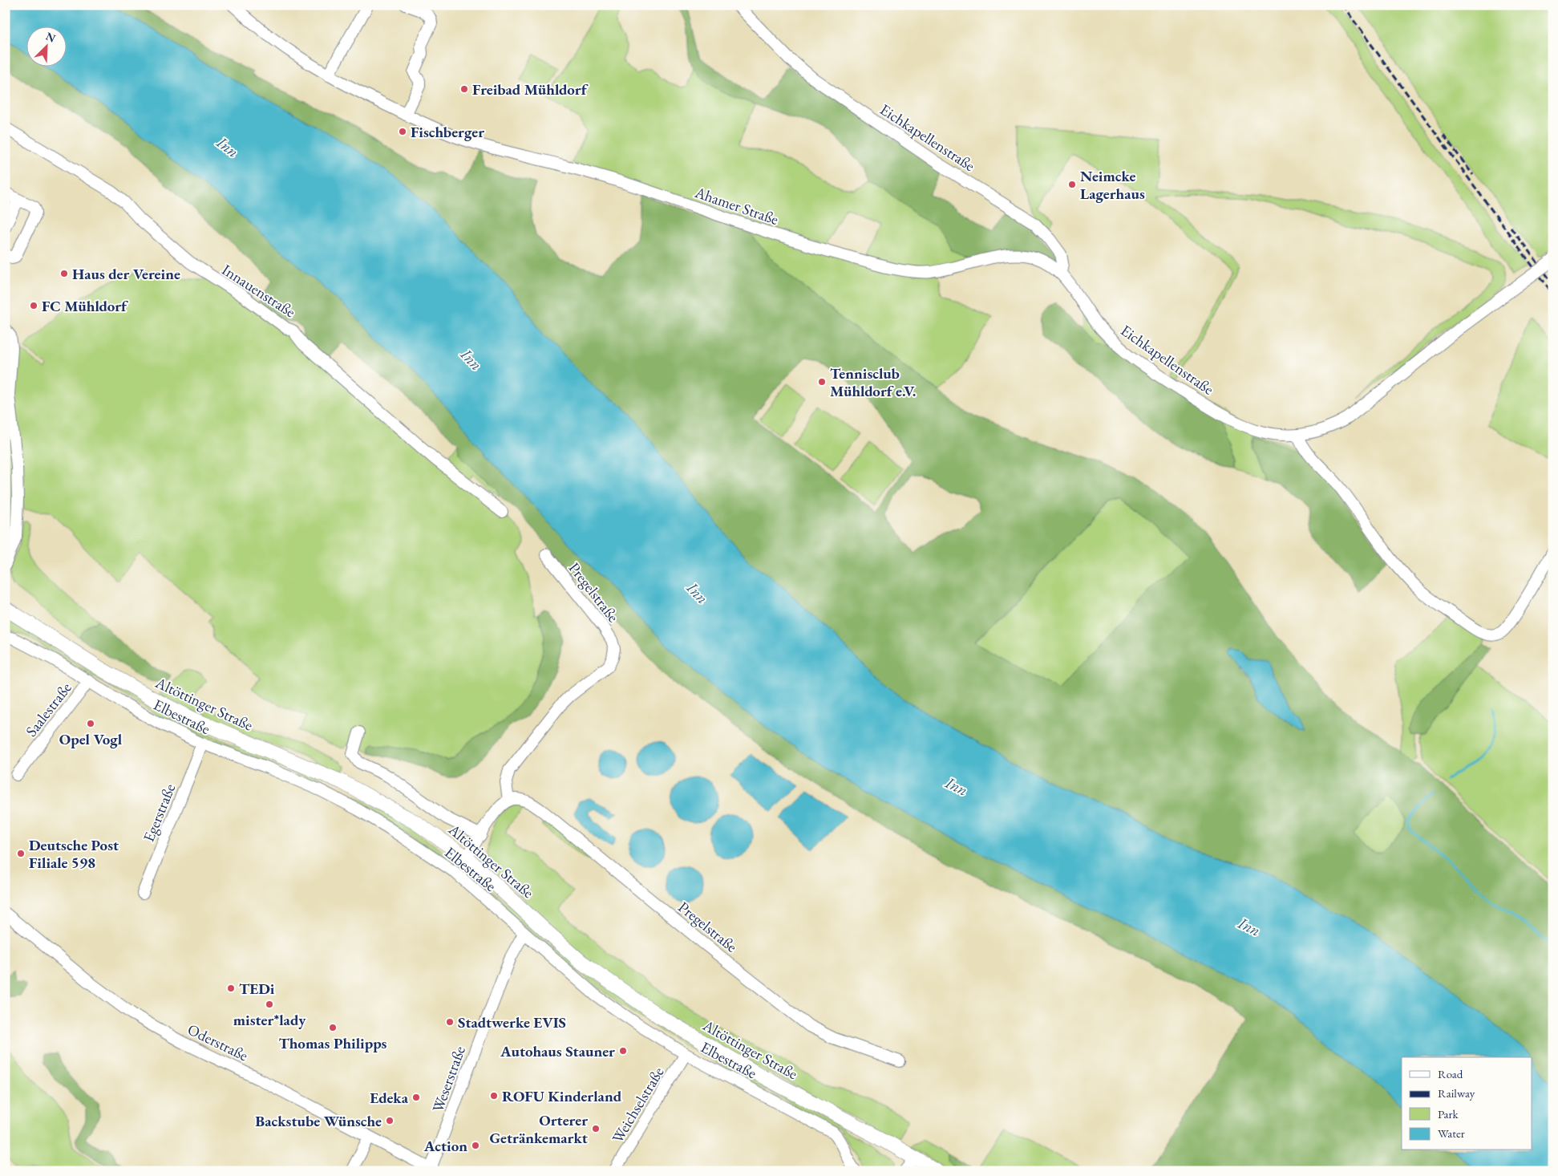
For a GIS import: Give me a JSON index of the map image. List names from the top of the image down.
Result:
{
  "streets": {
    "main road": ["Altöttinger Straße"],
    "street": [
      "Eichkapellenstraße",
      "Ahamer Straße",
      "Innauenstraße",
      "Pregelstraße",
      "Saalestraße",
      "Elbestraße",
      "Egerstraße",
      "Oderstraße",
      "Weserstraße",
      "Weichselstraße"
    ]
  },
  "crossings": [
    ["Eichkapellenstraße", "Ahamer Straße"],
    ["Saalestraße", "Elbestraße"],
    ["Elbestraße", "Egerstraße"],
    ["Elbestraße", "Weserstraße"],
    ["Elbestraße", "Weichselstraße"],
    ["Oderstraße", "Weserstraße"]
  ],
  "water": ["Inn"],
  "places": [
    "Freibad Mühldorf",
    "Fischberger",
    "Neimcke Lagerhaus",
    "Haus der Vereine",
    "FC Mühldorf",
    "Tennisclub Mühldorf e.V.",
    "Opel Vogl",
    "Deutsche Post Filiale 598",
    "TEDi",
    "mister*lady",
    "Stadtwerke EVIS",
    "Thomas Philipps",
    "Autohaus Stauner",
    "ROFU Kinderland",
    "Edeka",
    "Backstube Wünsche",
    "Orterer Getränkemarkt",
    "Action"
  ],
  "legend": [
    "Road",
    "Railway",
    "Park",
    "Water"
  ],
  "north": "top right"
}
